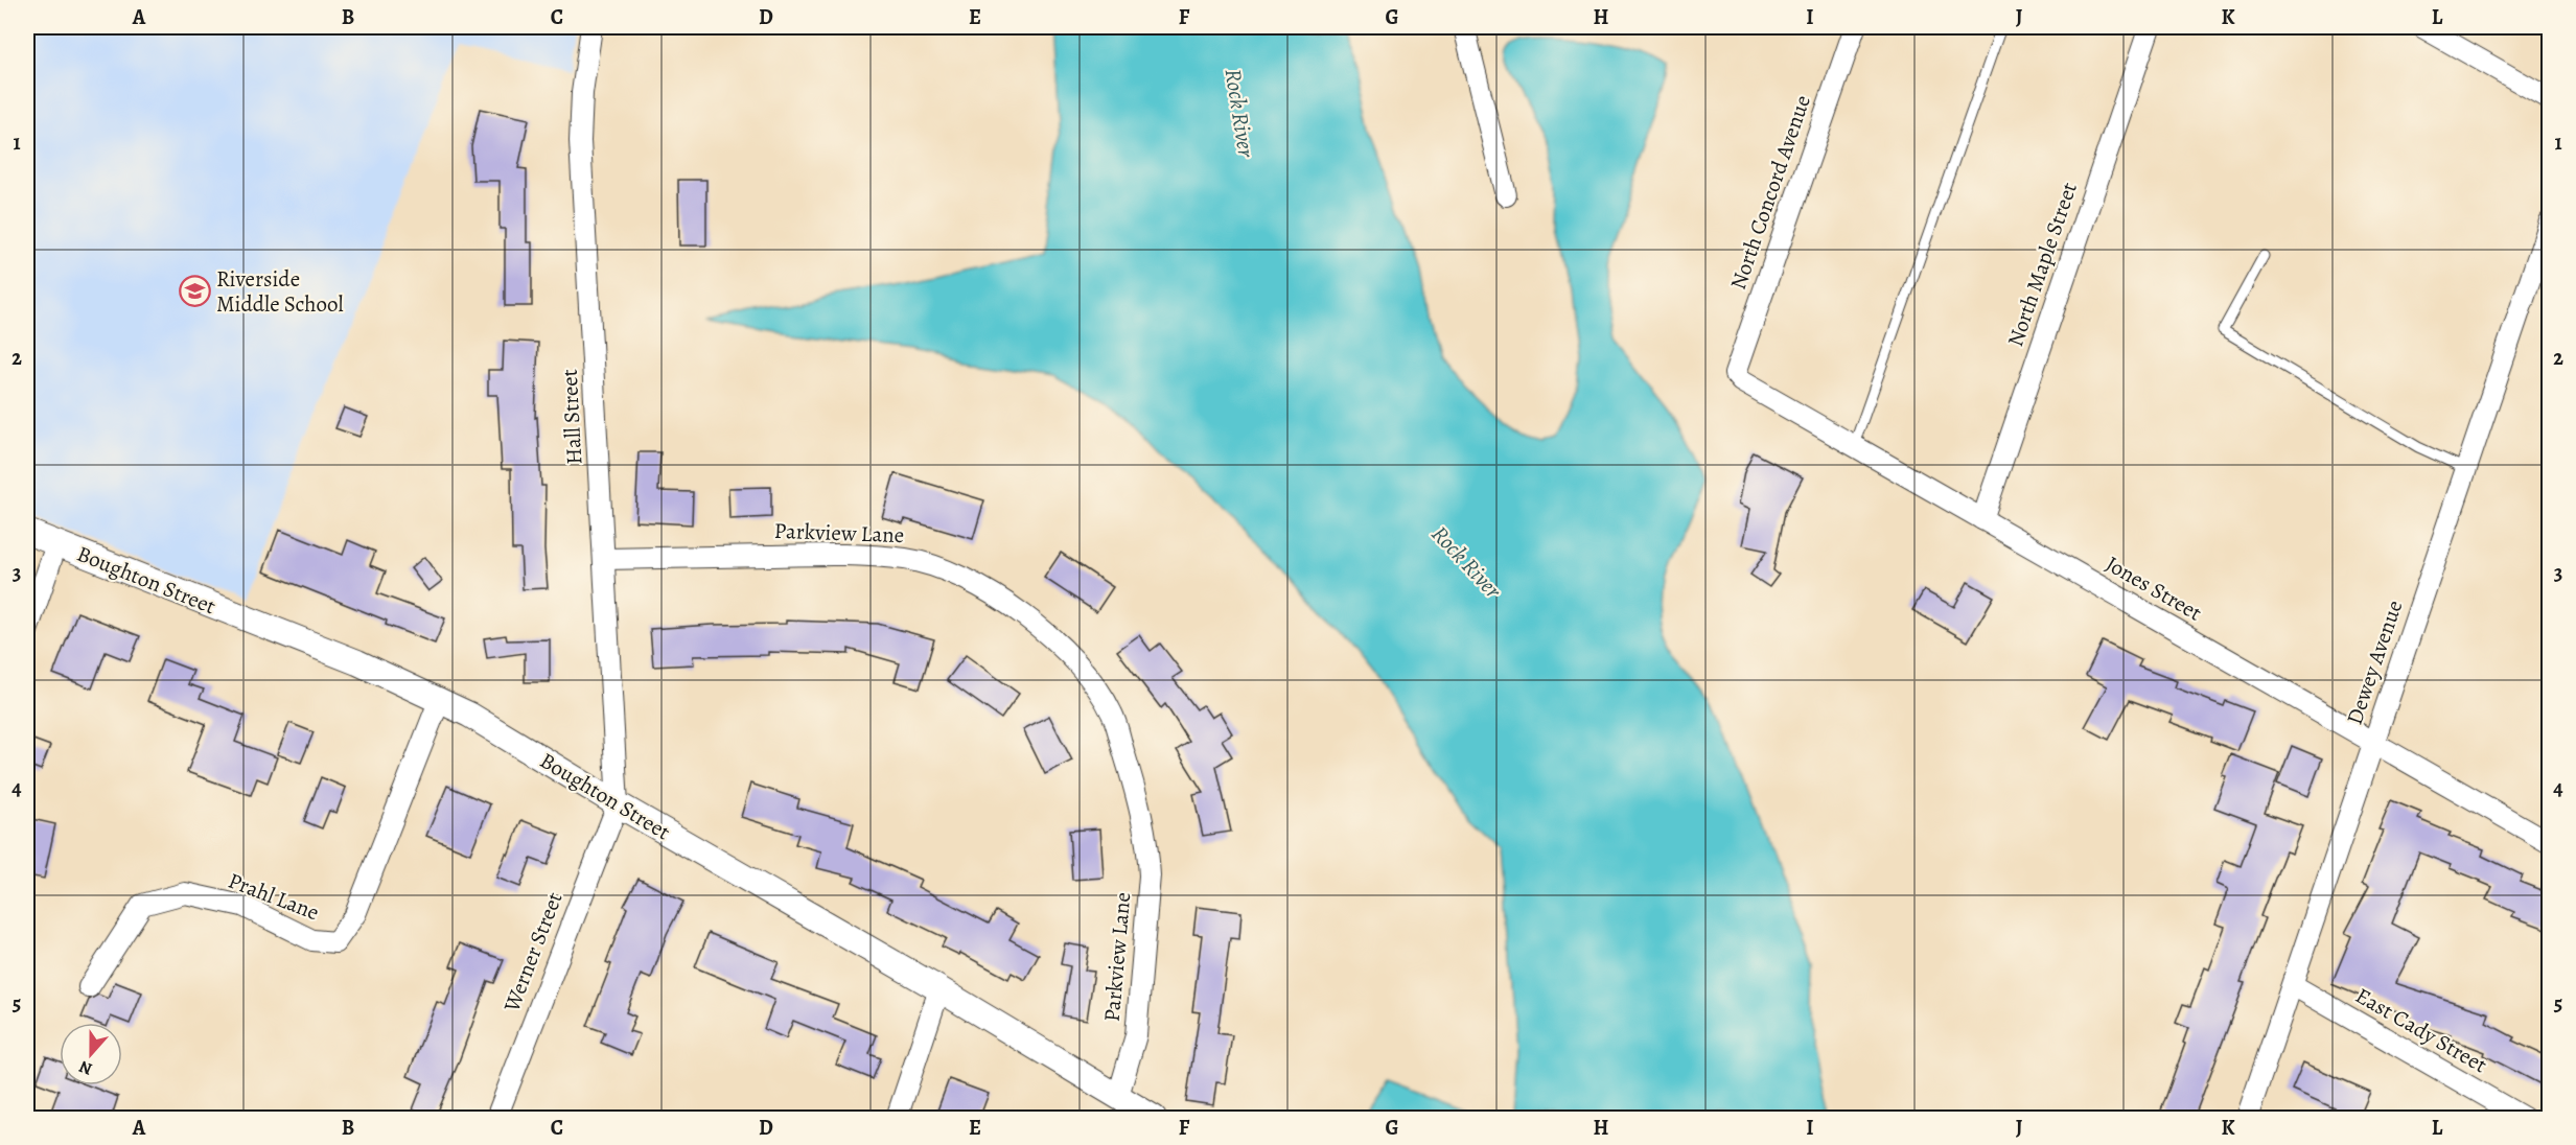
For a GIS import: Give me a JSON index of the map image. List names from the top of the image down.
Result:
{
  "streets": {
    "street": [
      "North Concord Avenue",
      "North Maple Street",
      "Hall Street",
      "Parkview Lane",
      "Boughton Street",
      "Jones Street",
      "Dewey Avenue",
      "Prahl Lane",
      "Werner Street",
      "East Cady Street"
    ]
  },
  "crossings": [
    ["North Concord Avenue", "Jones Street"],
    ["North Maple Street", "Jones Street"],
    ["Hall Street", "Parkview Lane"],
    ["Hall Street", "Boughton Street"],
    ["Hall Street", "Werner Street"],
    ["Parkview Lane", "Boughton Street"],
    ["Boughton Street", "Prahl Lane"],
    ["Boughton Street", "Werner Street"],
    ["Jones Street", "Dewey Avenue"],
    ["Dewey Avenue", "East Cady Street"]
  ],
  "water": ["Rock River"],
  "places": {
    "school or university": ["Riverside Middle School"]
  },
  "north": "bottom",
  "grid": {
    "columns": [
      "A",
      "B",
      "C",
      "D",
      "E",
      "F",
      "G",
      "H",
      "I",
      "J",
      "K",
      "L"
    ],
    "rows": [
      "1",
      "2",
      "3",
      "4",
      "5"
    ]
  }
}
